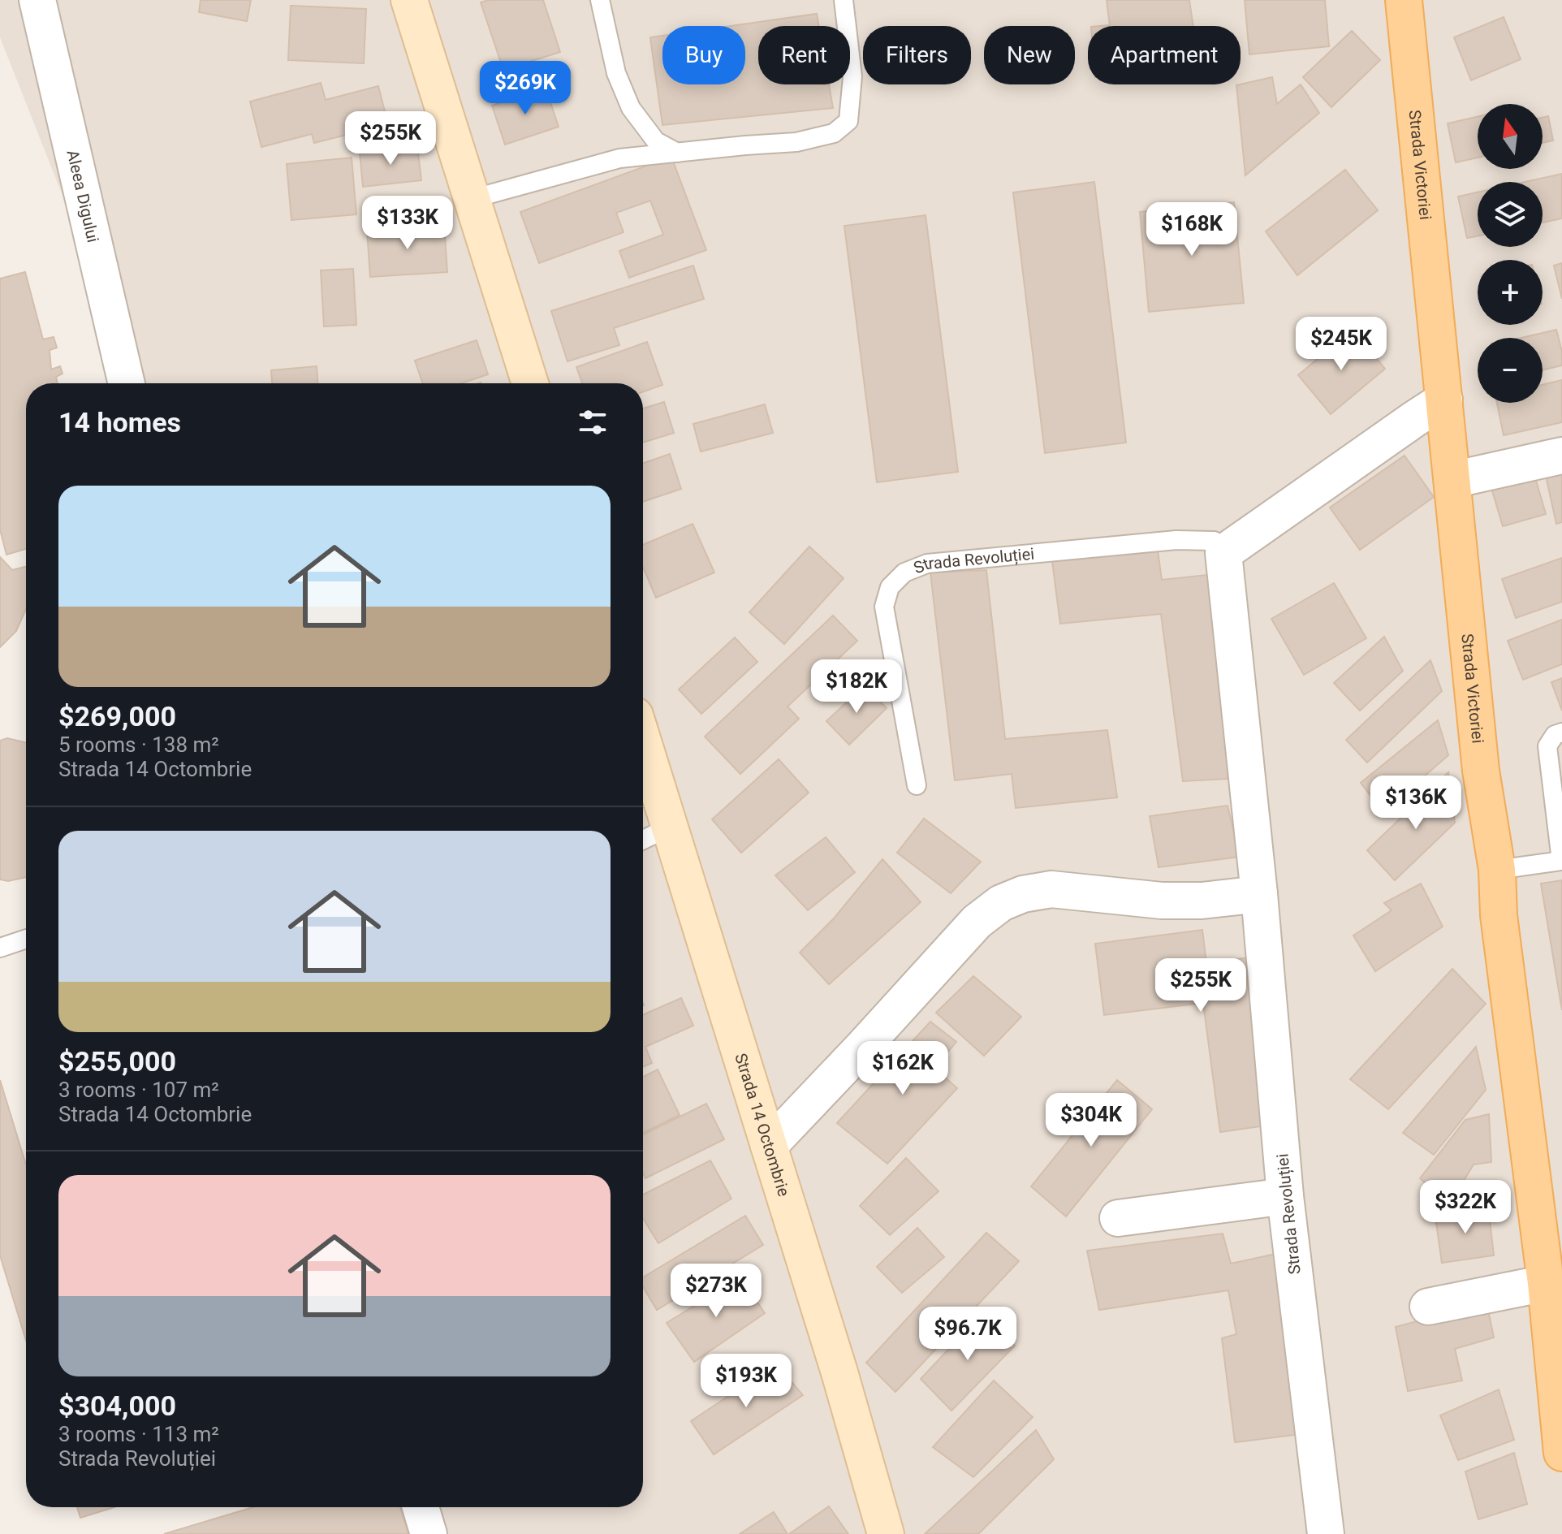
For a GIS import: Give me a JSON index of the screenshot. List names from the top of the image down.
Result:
{
  "streets": {
    "main road": ["Strada Victoriei"],
    "street": ["Aleea Digului", "Strada Revoluției", "Strada 14 Octombrie"]
  },
  "north": "top",
  "page": {
    "chip": [
      "Buy",
      "Rent",
      "Filters",
      "New",
      "Apartment"
    ],
    "price": [
      "$269K",
      "$255K",
      "$133K",
      "$168K",
      "$245K",
      "$182K",
      "$136K",
      "$255K",
      "$162K",
      "$304K",
      "$322K",
      "$273K",
      "$96.7K",
      "$193K"
    ],
    "map_buttons": ["+", "−"],
    "heading": "14 homes",
    "list": [
      {
        "name": "$269,000",
        "note": "5 rooms · 138 m² · Strada 14 Octombrie"
      },
      {
        "name": "$255,000",
        "note": "3 rooms · 107 m² · Strada 14 Octombrie"
      },
      {
        "name": "$304,000",
        "note": "3 rooms · 113 m² · Strada Revoluției"
      }
    ]
  }
}
